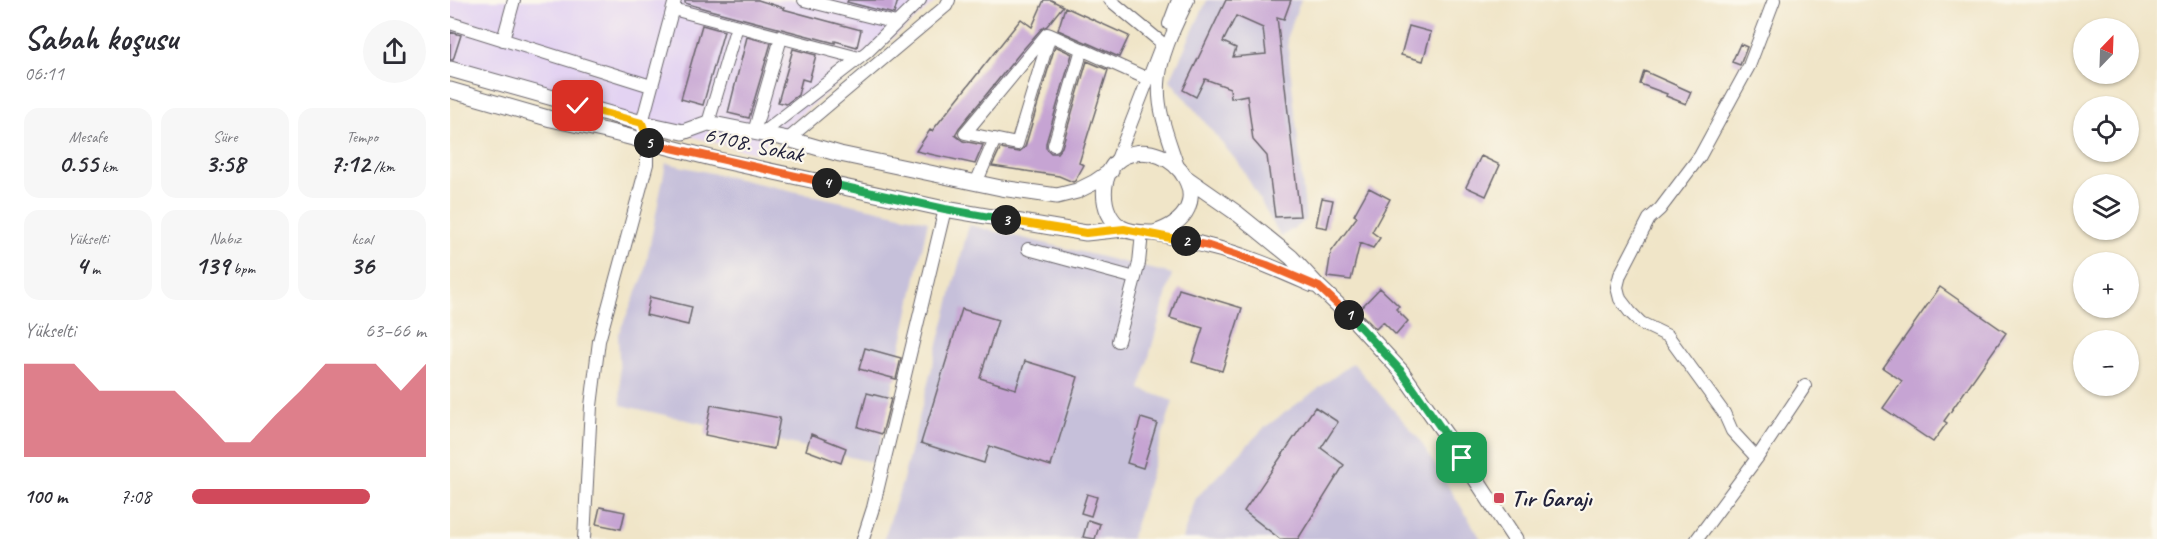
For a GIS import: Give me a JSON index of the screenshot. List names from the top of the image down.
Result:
{
  "streets": {
    "main road": ["6108. Sokak"]
  },
  "places": {
    "transit": ["Tır Garajı"]
  },
  "north": "top right",
  "page": {
    "heading": ["Sabah koşusu", "06:11"],
    "map_buttons": ["+", "−"],
    "stats": [
      ["Mesafe", "0.55 km"],
      ["Süre", "3:58"],
      ["Tempo", "7:12 /km"],
      ["Yükselti", "4 m"],
      ["Nabız", "139 bpm"],
      ["kcal", "36"]
    ],
    "pins": [
      "5",
      "4",
      "3",
      "2",
      "1"
    ],
    "chart": ["Yükselti", "63–66 m"],
    "list": [
      {
        "name": "100 m",
        "note": "7:08"
      }
    ]
  }
}
